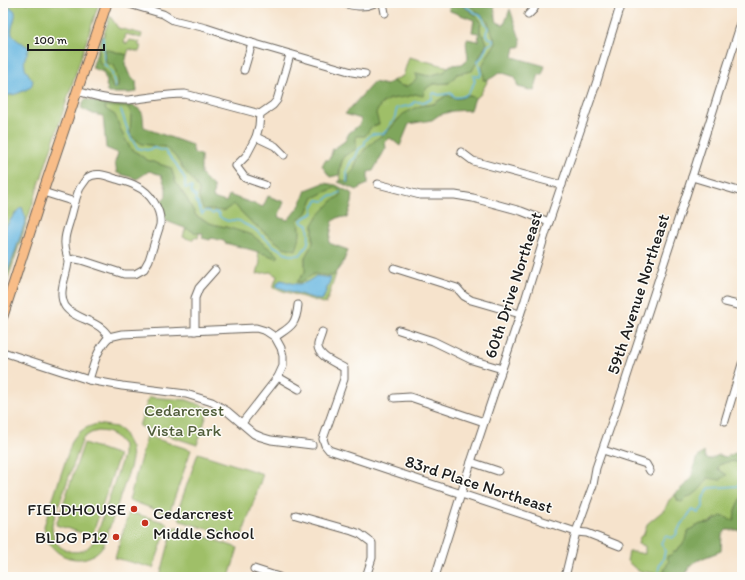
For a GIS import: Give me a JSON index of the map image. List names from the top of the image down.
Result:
{
  "streets": {
    "street": ["60th Drive Northeast", "59th Avenue Northeast", "83rd Place Northeast"]
  },
  "crossings": [
    ["60th Drive Northeast", "83rd Place Northeast"],
    ["59th Avenue Northeast", "83rd Place Northeast"]
  ],
  "parks": ["Cedarcrest Vista Park"],
  "places": ["FIELDHOUSE", "Cedarcrest Middle School", "BLDG P12"],
  "scale_bar": "100 m"
}
